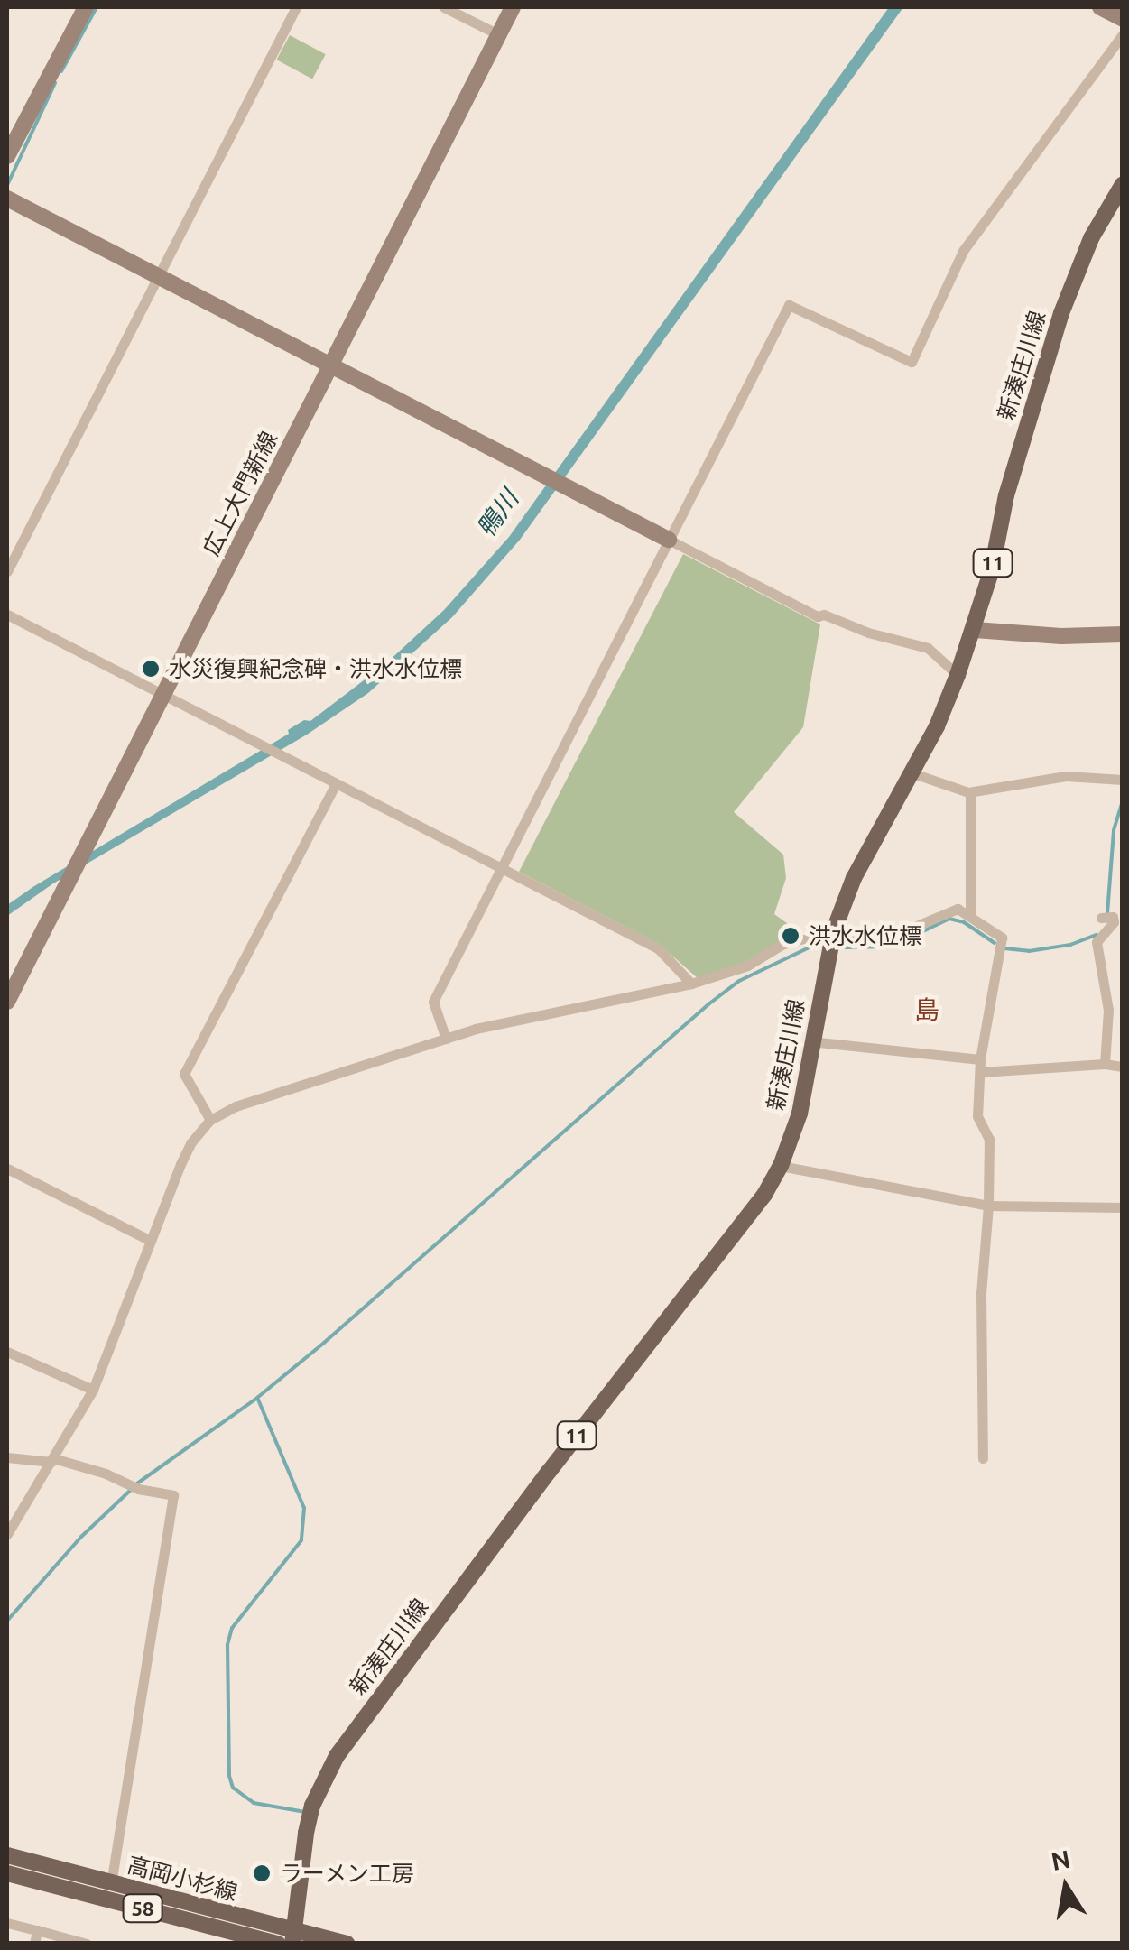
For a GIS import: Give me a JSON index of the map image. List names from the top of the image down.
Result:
{
  "streets": {
    "main road": [
      "新湊庄川線",
      "広上大門新線",
      "11",
      "高岡小杉線",
      "58"
    ]
  },
  "crossings": [
    ["新湊庄川線", "高岡小杉線"]
  ],
  "districts": ["島"],
  "water": ["鴨川"],
  "places": ["水災復興紀念碑・洪水水位標", "洪水水位標", "ラーメン工房"],
  "north": "top"
}
